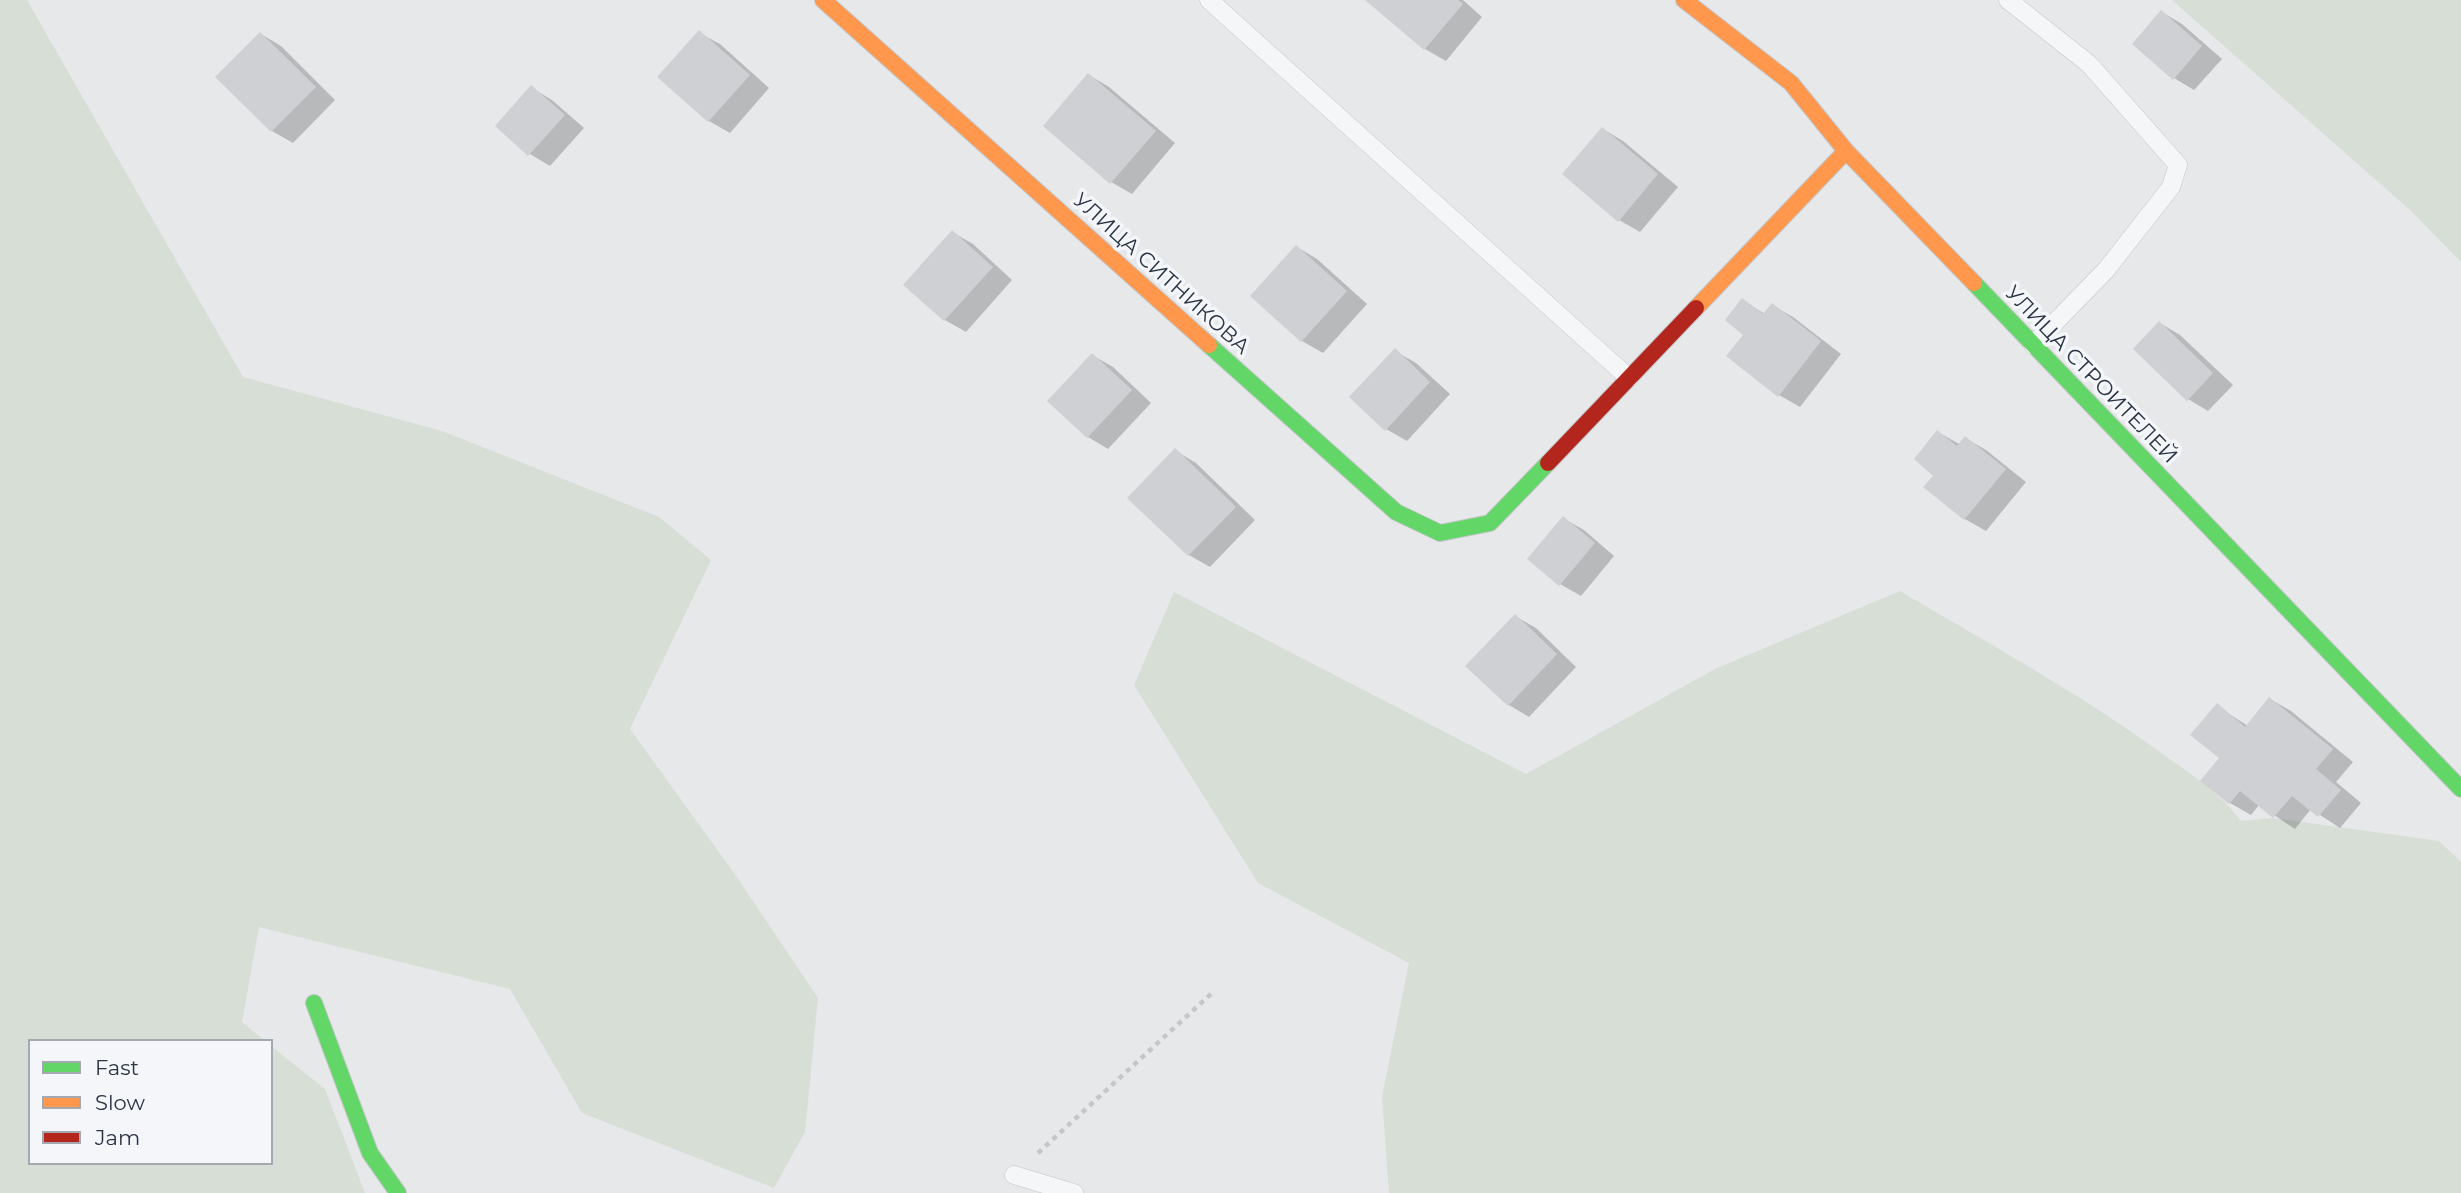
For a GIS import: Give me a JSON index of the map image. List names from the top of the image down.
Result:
{
  "streets": {
    "street": ["УЛИЦА СИТНИКОВА", "УЛИЦА СТРОИТЕЛЕЙ"]
  },
  "legend": ["Fast", "Slow", "Jam"]
}
